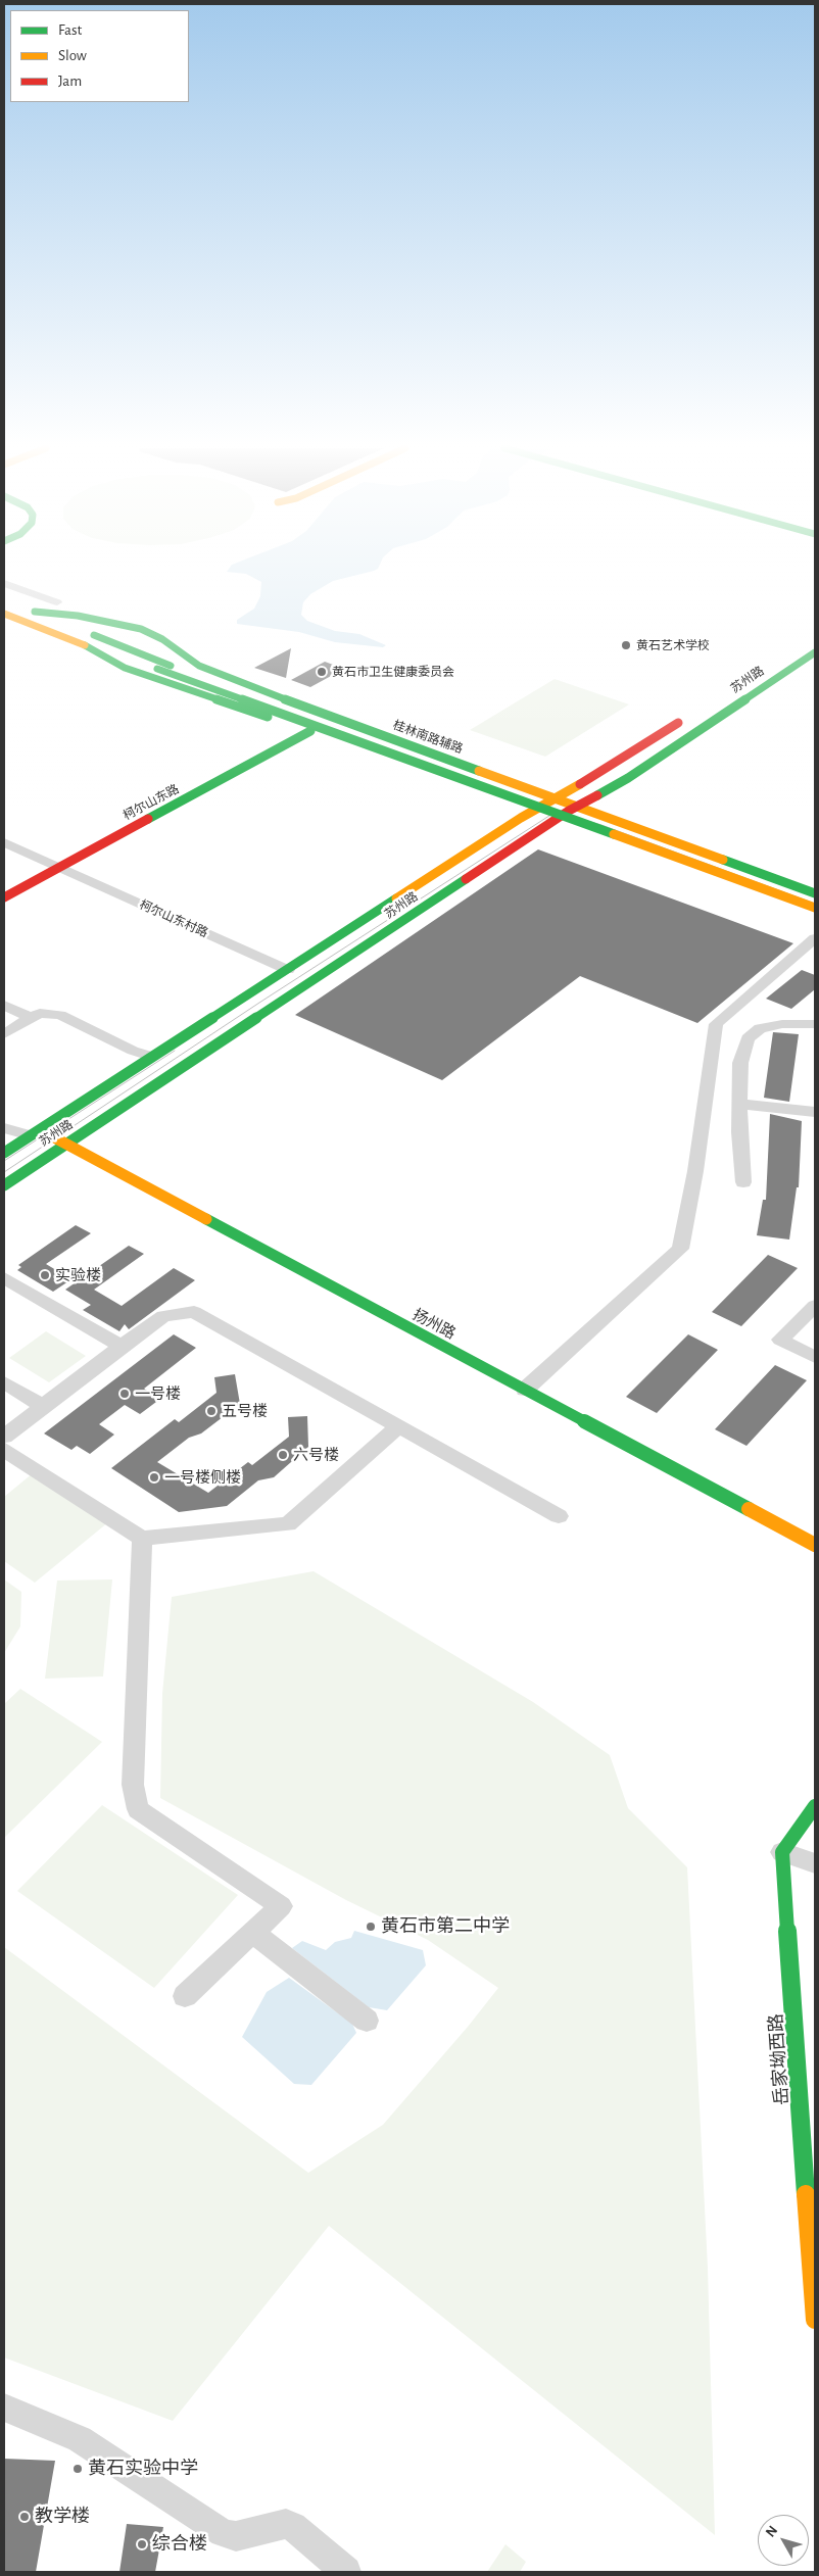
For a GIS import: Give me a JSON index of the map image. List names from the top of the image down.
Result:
{
  "streets": {
    "main road": [
      "苏州路",
      "桂林南路辅路",
      "柯尔山东路",
      "扬州路",
      "岳家坳西路"
    ],
    "street": ["柯尔山东村路"]
  },
  "crossings": [
    ["苏州路", "桂林南路辅路"],
    ["苏州路", "柯尔山东村路"],
    ["苏州路", "扬州路"],
    ["柯尔山东路", "柯尔山东村路"]
  ],
  "places": [
    "黄石艺术学校",
    "黄石市卫生健康委员会",
    "实验楼",
    "一号楼",
    "五号楼",
    "六号楼",
    "一号楼侧楼",
    "黄石市第二中学",
    "黄石实验中学",
    "教学楼",
    "综合楼"
  ],
  "legend": ["Fast", "Slow", "Jam"],
  "north": "top left"
}
